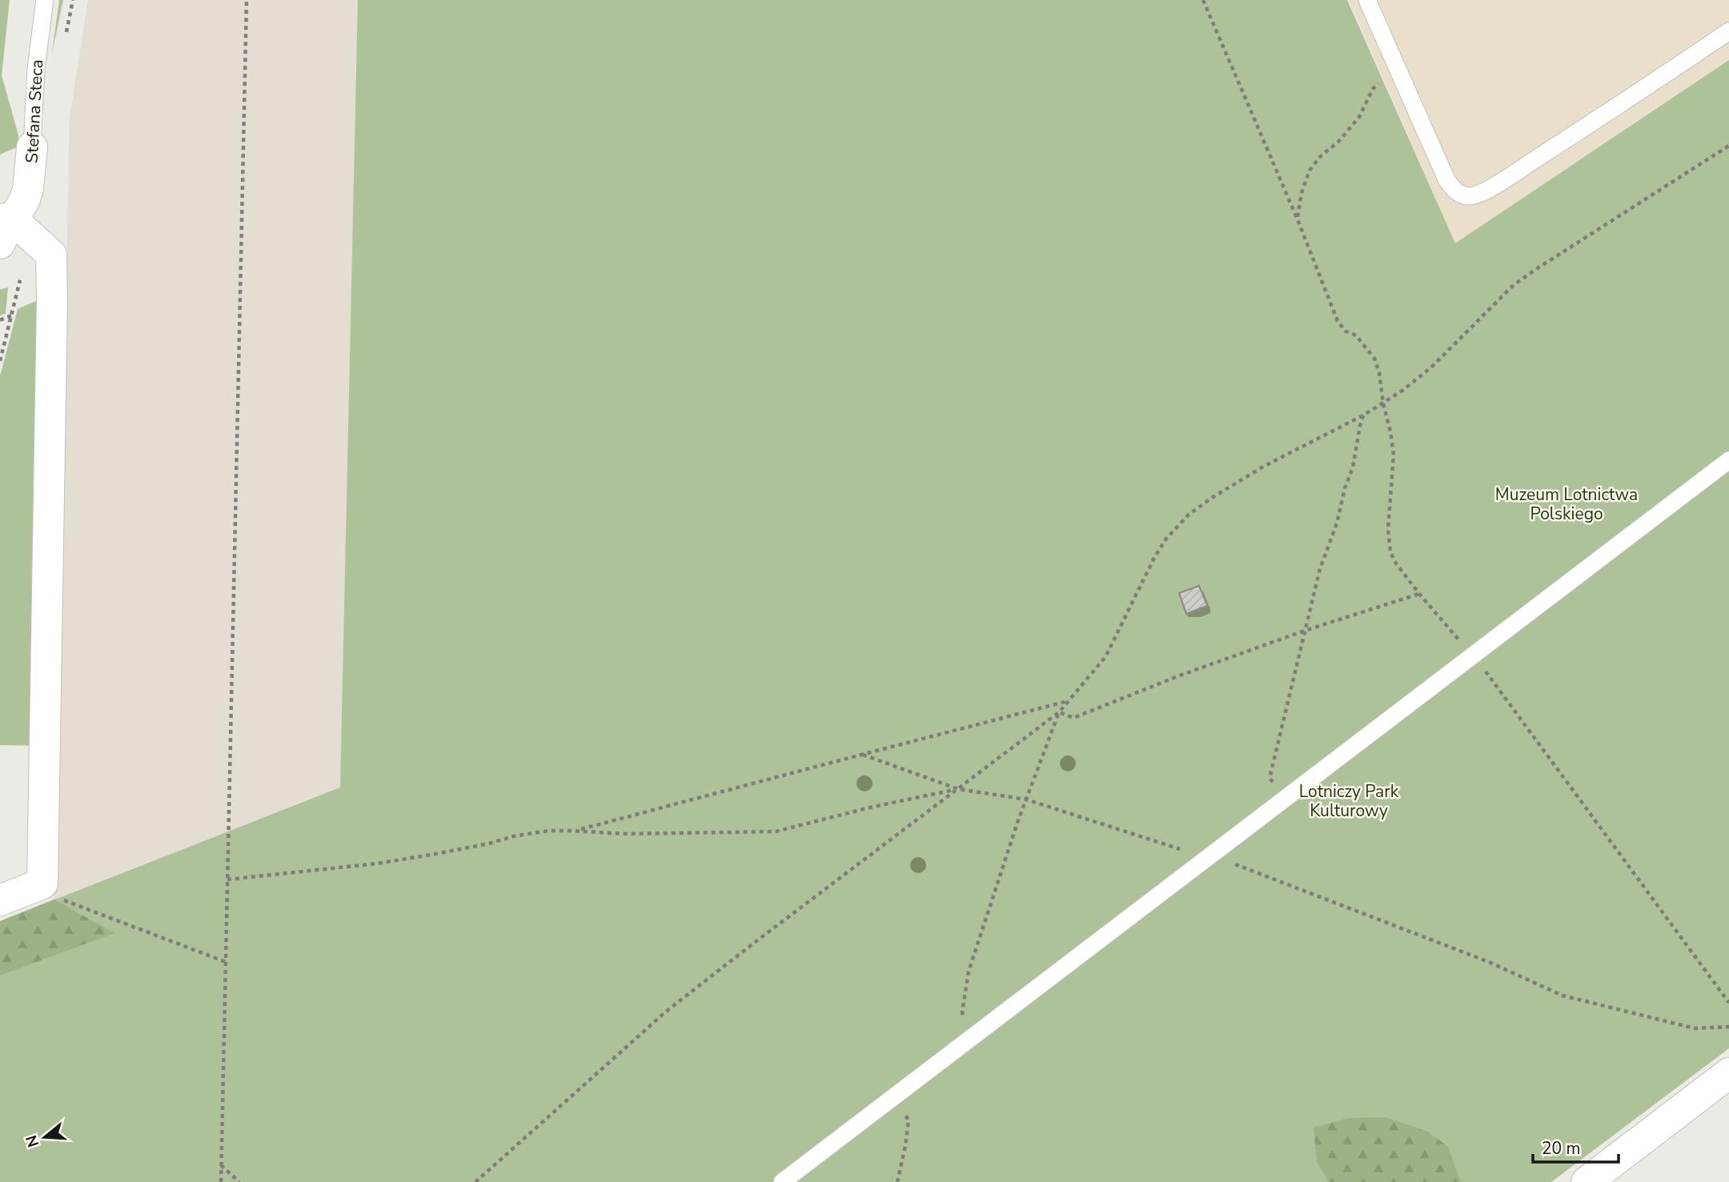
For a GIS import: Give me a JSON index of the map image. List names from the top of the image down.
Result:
{
  "streets": {
    "street": ["Stefana Steca"]
  },
  "parks": ["Muzeum Lotnictwa Polskiego", "Lotniczy Park Kulturowy"],
  "scale_bar": "20 m",
  "north": "left"
}
